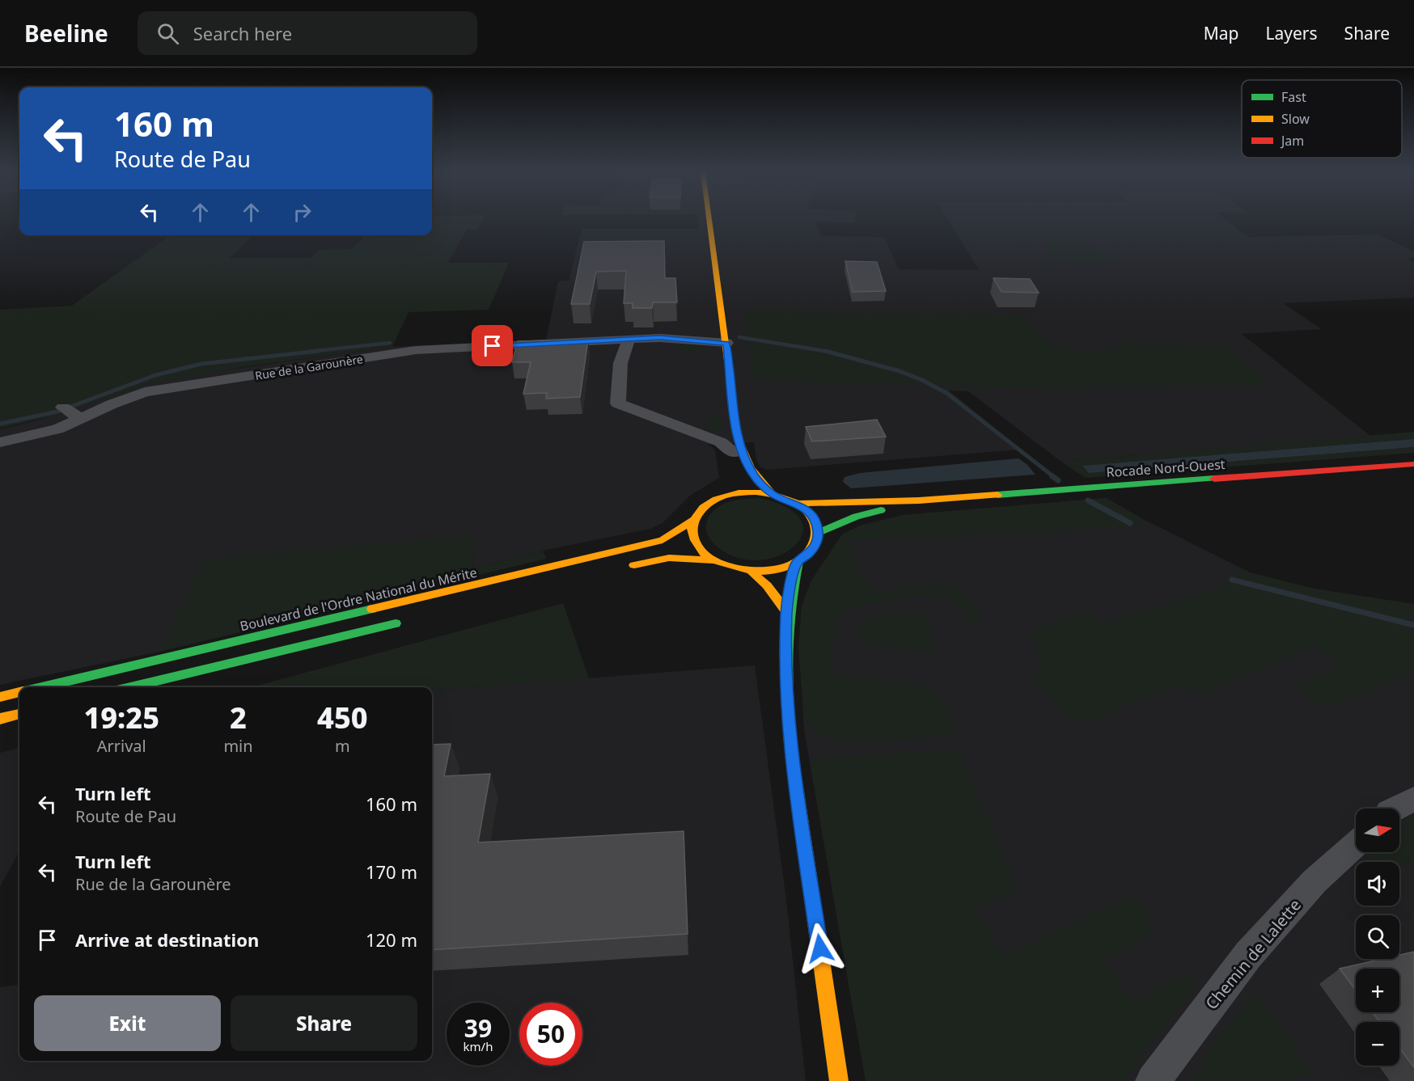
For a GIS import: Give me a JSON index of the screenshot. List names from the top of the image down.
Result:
{
  "streets": {
    "main road": ["Rocade Nord-Ouest", "Boulevard de l'Ordre National du Mérite"],
    "street": ["Rue de la Garounère", "Chemin de Lalette"]
  },
  "crossings": [
    ["Rocade Nord-Ouest", "Boulevard de l'Ordre National du Mérite"]
  ],
  "legend": ["Fast", "Slow", "Jam"],
  "north": "right",
  "page": {
    "header": "Beeline",
    "search": "Search here",
    "nav": ["Map", "Layers", "Share"],
    "turn": ["160 m", "Route de Pau"],
    "eta": [
      "19:25",
      "Arrival",
      "2",
      "min",
      "450",
      "m"
    ],
    "list": [
      {
        "name": "Turn left",
        "note": "Route de Pau",
        "value": "160 m"
      },
      {
        "name": "Turn left",
        "note": "Rue de la Garounère",
        "value": "170 m"
      },
      {
        "name": "Arrive at destination",
        "value": "120 m"
      }
    ],
    "map_buttons": ["+", "−"],
    "buttons": ["Exit", "Share"],
    "speed": "39 km/h",
    "limit": "50"
  }
}
